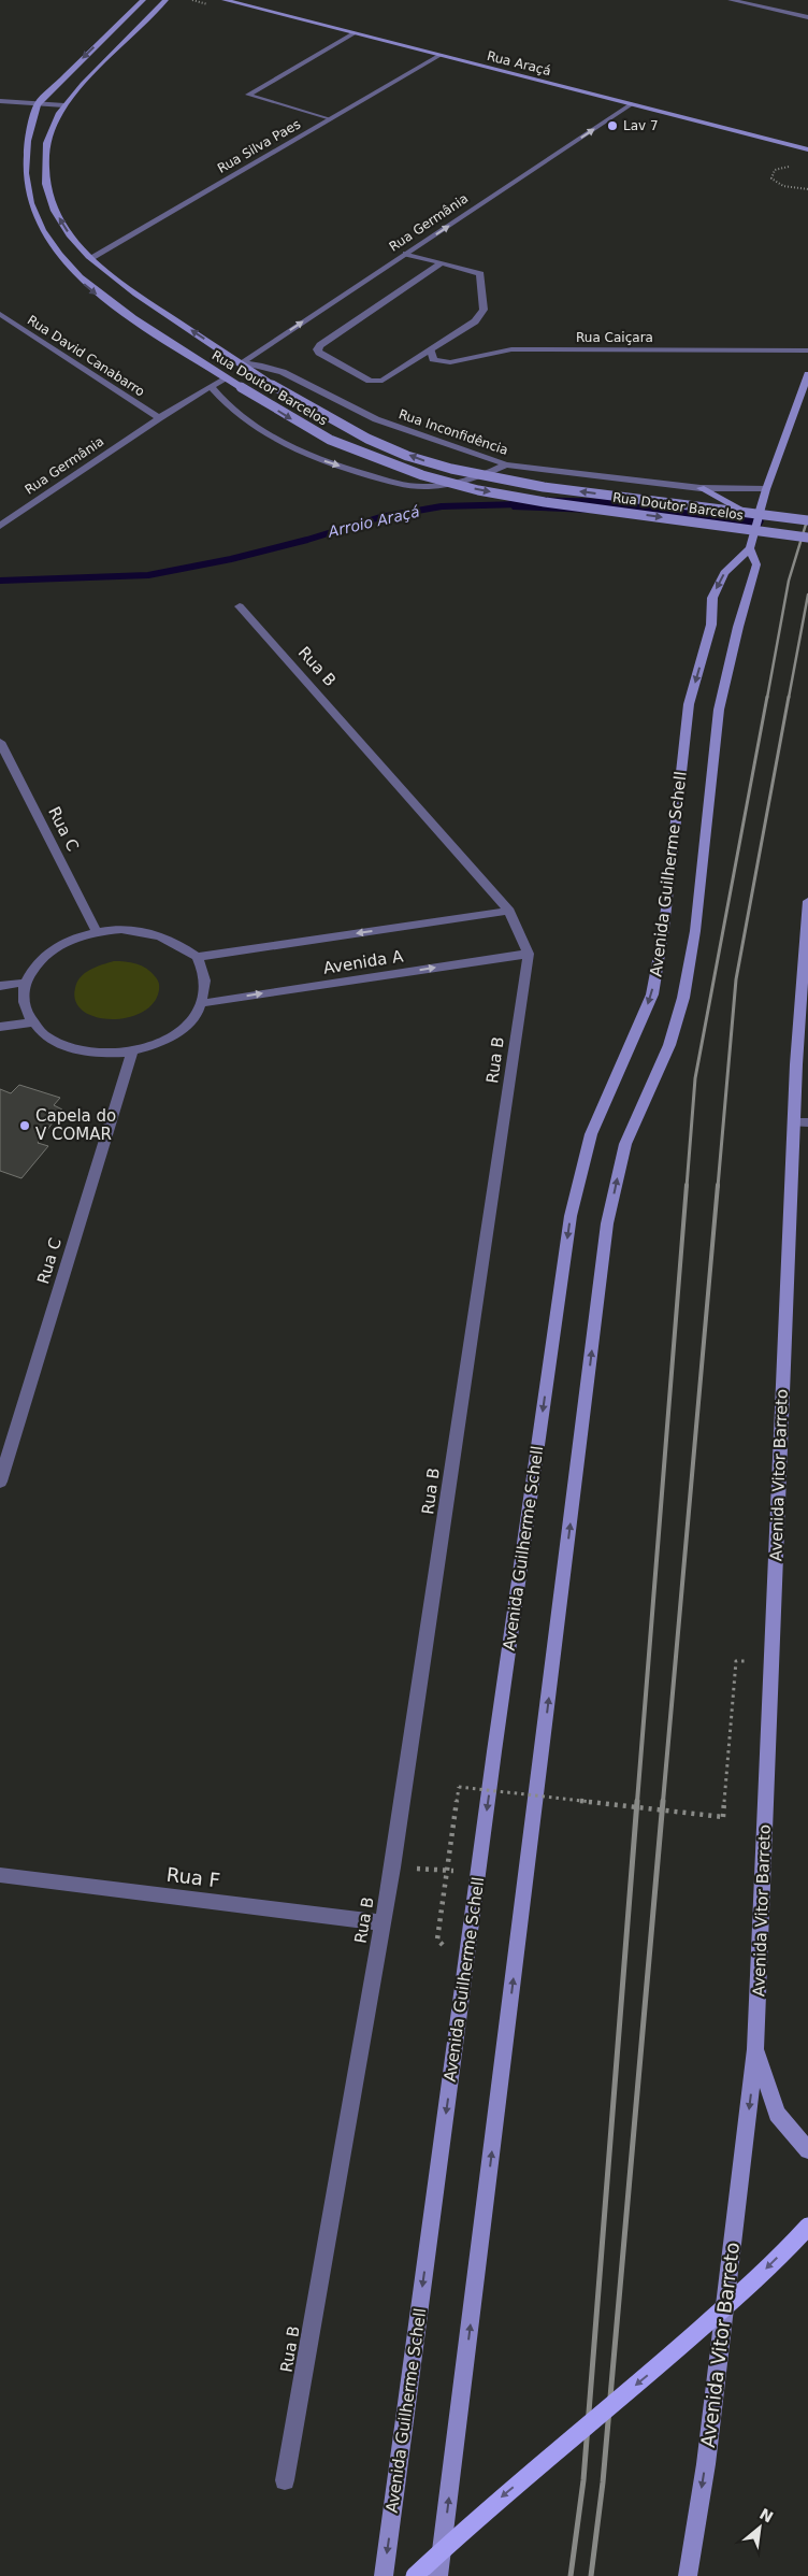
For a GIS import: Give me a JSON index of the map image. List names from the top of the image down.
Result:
{
  "streets": {
    "main road": [
      "Rua Araçá",
      "Rua Doutor Barcelos",
      "Avenida Guilherme Schell",
      "Avenida Vitor Barreto"
    ],
    "street": [
      "Rua Silva Paes",
      "Rua Germânia",
      "Rua Caiçara",
      "Rua David Canabarro",
      "Rua Inconfidência",
      "Rua B",
      "Rua C",
      "Avenida A",
      "Rua F"
    ]
  },
  "crossings": [
    ["Rua Araçá", "Rua Silva Paes"],
    ["Rua Araçá", "Rua Germânia"],
    ["Rua Silva Paes", "Rua Doutor Barcelos"],
    ["Rua Germânia", "Rua David Canabarro"],
    ["Rua Germânia", "Rua Doutor Barcelos"],
    ["Rua Germânia", "Rua Inconfidência"],
    ["Rua Doutor Barcelos", "Rua Inconfidência"],
    ["Rua Inconfidência", "Avenida Guilherme Schell"],
    ["Rua B", "Avenida A"],
    ["Rua B", "Rua F"],
    ["Rua C", "Avenida A"]
  ],
  "one_way": ["Rua Germânia"],
  "water": ["Arroio Araçá"],
  "places": ["Lav 7", "Capela do V COMAR"],
  "north": "top right"
}
